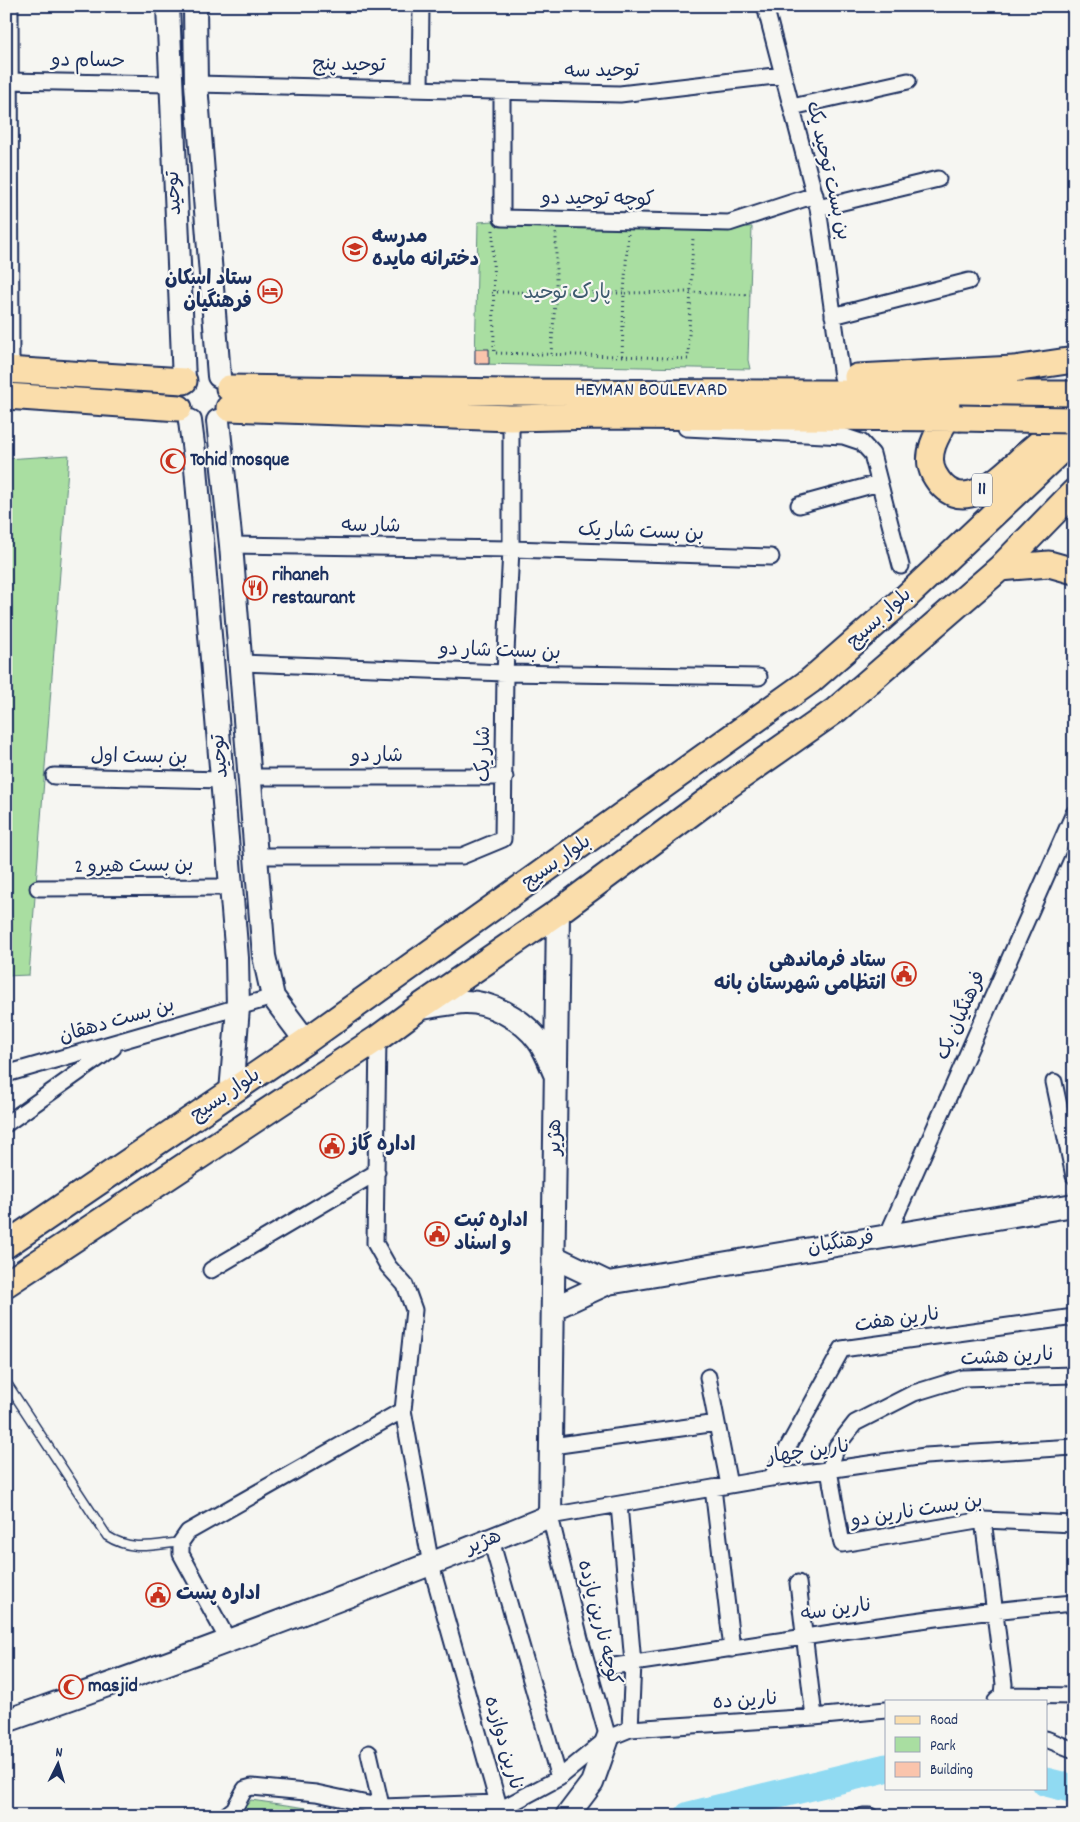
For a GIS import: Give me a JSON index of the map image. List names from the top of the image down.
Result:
{
  "streets": {
    "main road": ["HEYMAN BOULEVARD", "11", "بلوار بسیج"],
    "street": [
      "حسام دو",
      "توحید پنج",
      "توحید سه",
      "بن بست توحید یک",
      "توحید",
      "کوچه توحید دو",
      "شار سه",
      "بن بست شار یک",
      "بن بست شار دو",
      "شار یک",
      "شار دو",
      "بن بست اول",
      "بن بست هیرو 2",
      "فرهنگیان یک",
      "بن بست دهقان",
      "هژیر",
      "فرهنگیان",
      "نارین هفت",
      "نارین هشت",
      "نارین چهار",
      "بن بست نارین دو",
      "نارین سه",
      "کوچه نارین یازده",
      "نارین ده",
      "نارین دوازده"
    ]
  },
  "crossings": [
    ["حسام دو", "توحید"],
    ["توحید پنج", "توحید سه"],
    ["توحید پنج", "توحید"],
    ["توحید سه", "بن بست توحید یک"],
    ["توحید سه", "کوچه توحید دو"],
    ["بن بست توحید یک", "کوچه توحید دو"],
    ["توحید", "HEYMAN BOULEVARD"],
    ["توحید", "شار سه"],
    ["توحید", "بلوار بسیج"],
    ["توحید", "بن بست شار دو"],
    ["توحید", "شار یک"],
    ["توحید", "شار دو"],
    ["توحید", "بن بست اول"],
    ["توحید", "بن بست هیرو 2"],
    ["توحید", "بن بست دهقان"],
    ["HEYMAN BOULEVARD", "11"],
    ["HEYMAN BOULEVARD", "شار یک"],
    ["شار سه", "بن بست شار یک"],
    ["شار سه", "شار یک"],
    ["بن بست شار یک", "شار یک"],
    ["بلوار بسیج", "هژیر"],
    ["بلوار بسیج", "نارین دوازده"],
    ["بن بست شار دو", "شار یک"],
    ["شار یک", "شار دو"],
    ["فرهنگیان یک", "فرهنگیان"],
    ["هژیر", "فرهنگیان"],
    ["هژیر", "نارین چهار"],
    ["هژیر", "کوچه نارین یازده"],
    ["هژیر", "نارین دوازده"],
    ["نارین هفت", "نارین چهار"],
    ["نارین هشت", "نارین چهار"],
    ["نارین هشت", "بن بست نارین دو"],
    ["نارین چهار", "بن بست نارین دو"],
    ["نارین چهار", "کوچه نارین یازده"],
    ["کوچه نارین یازده", "نارین ده"],
    ["کوچه نارین یازده", "نارین دوازده"],
    ["نارین ده", "نارین دوازده"]
  ],
  "parks": ["پارک توحید"],
  "places": {
    "school or university": ["مدرسه دخترانه مایده"],
    "hotel": ["ستاد اسکان فرهنگیان"],
    "mosque": ["Tohid mosque", "masjid"],
    "restaurant": ["rihaneh restaurant"],
    "public building": [
      "ستاد فرماندهی انتظامی شهرستان بانه",
      "اداره گاز",
      "اداره ثبت و اسناد",
      "اداره پست"
    ]
  },
  "legend": ["Road", "Park", "Building"],
  "north": "top"
}
